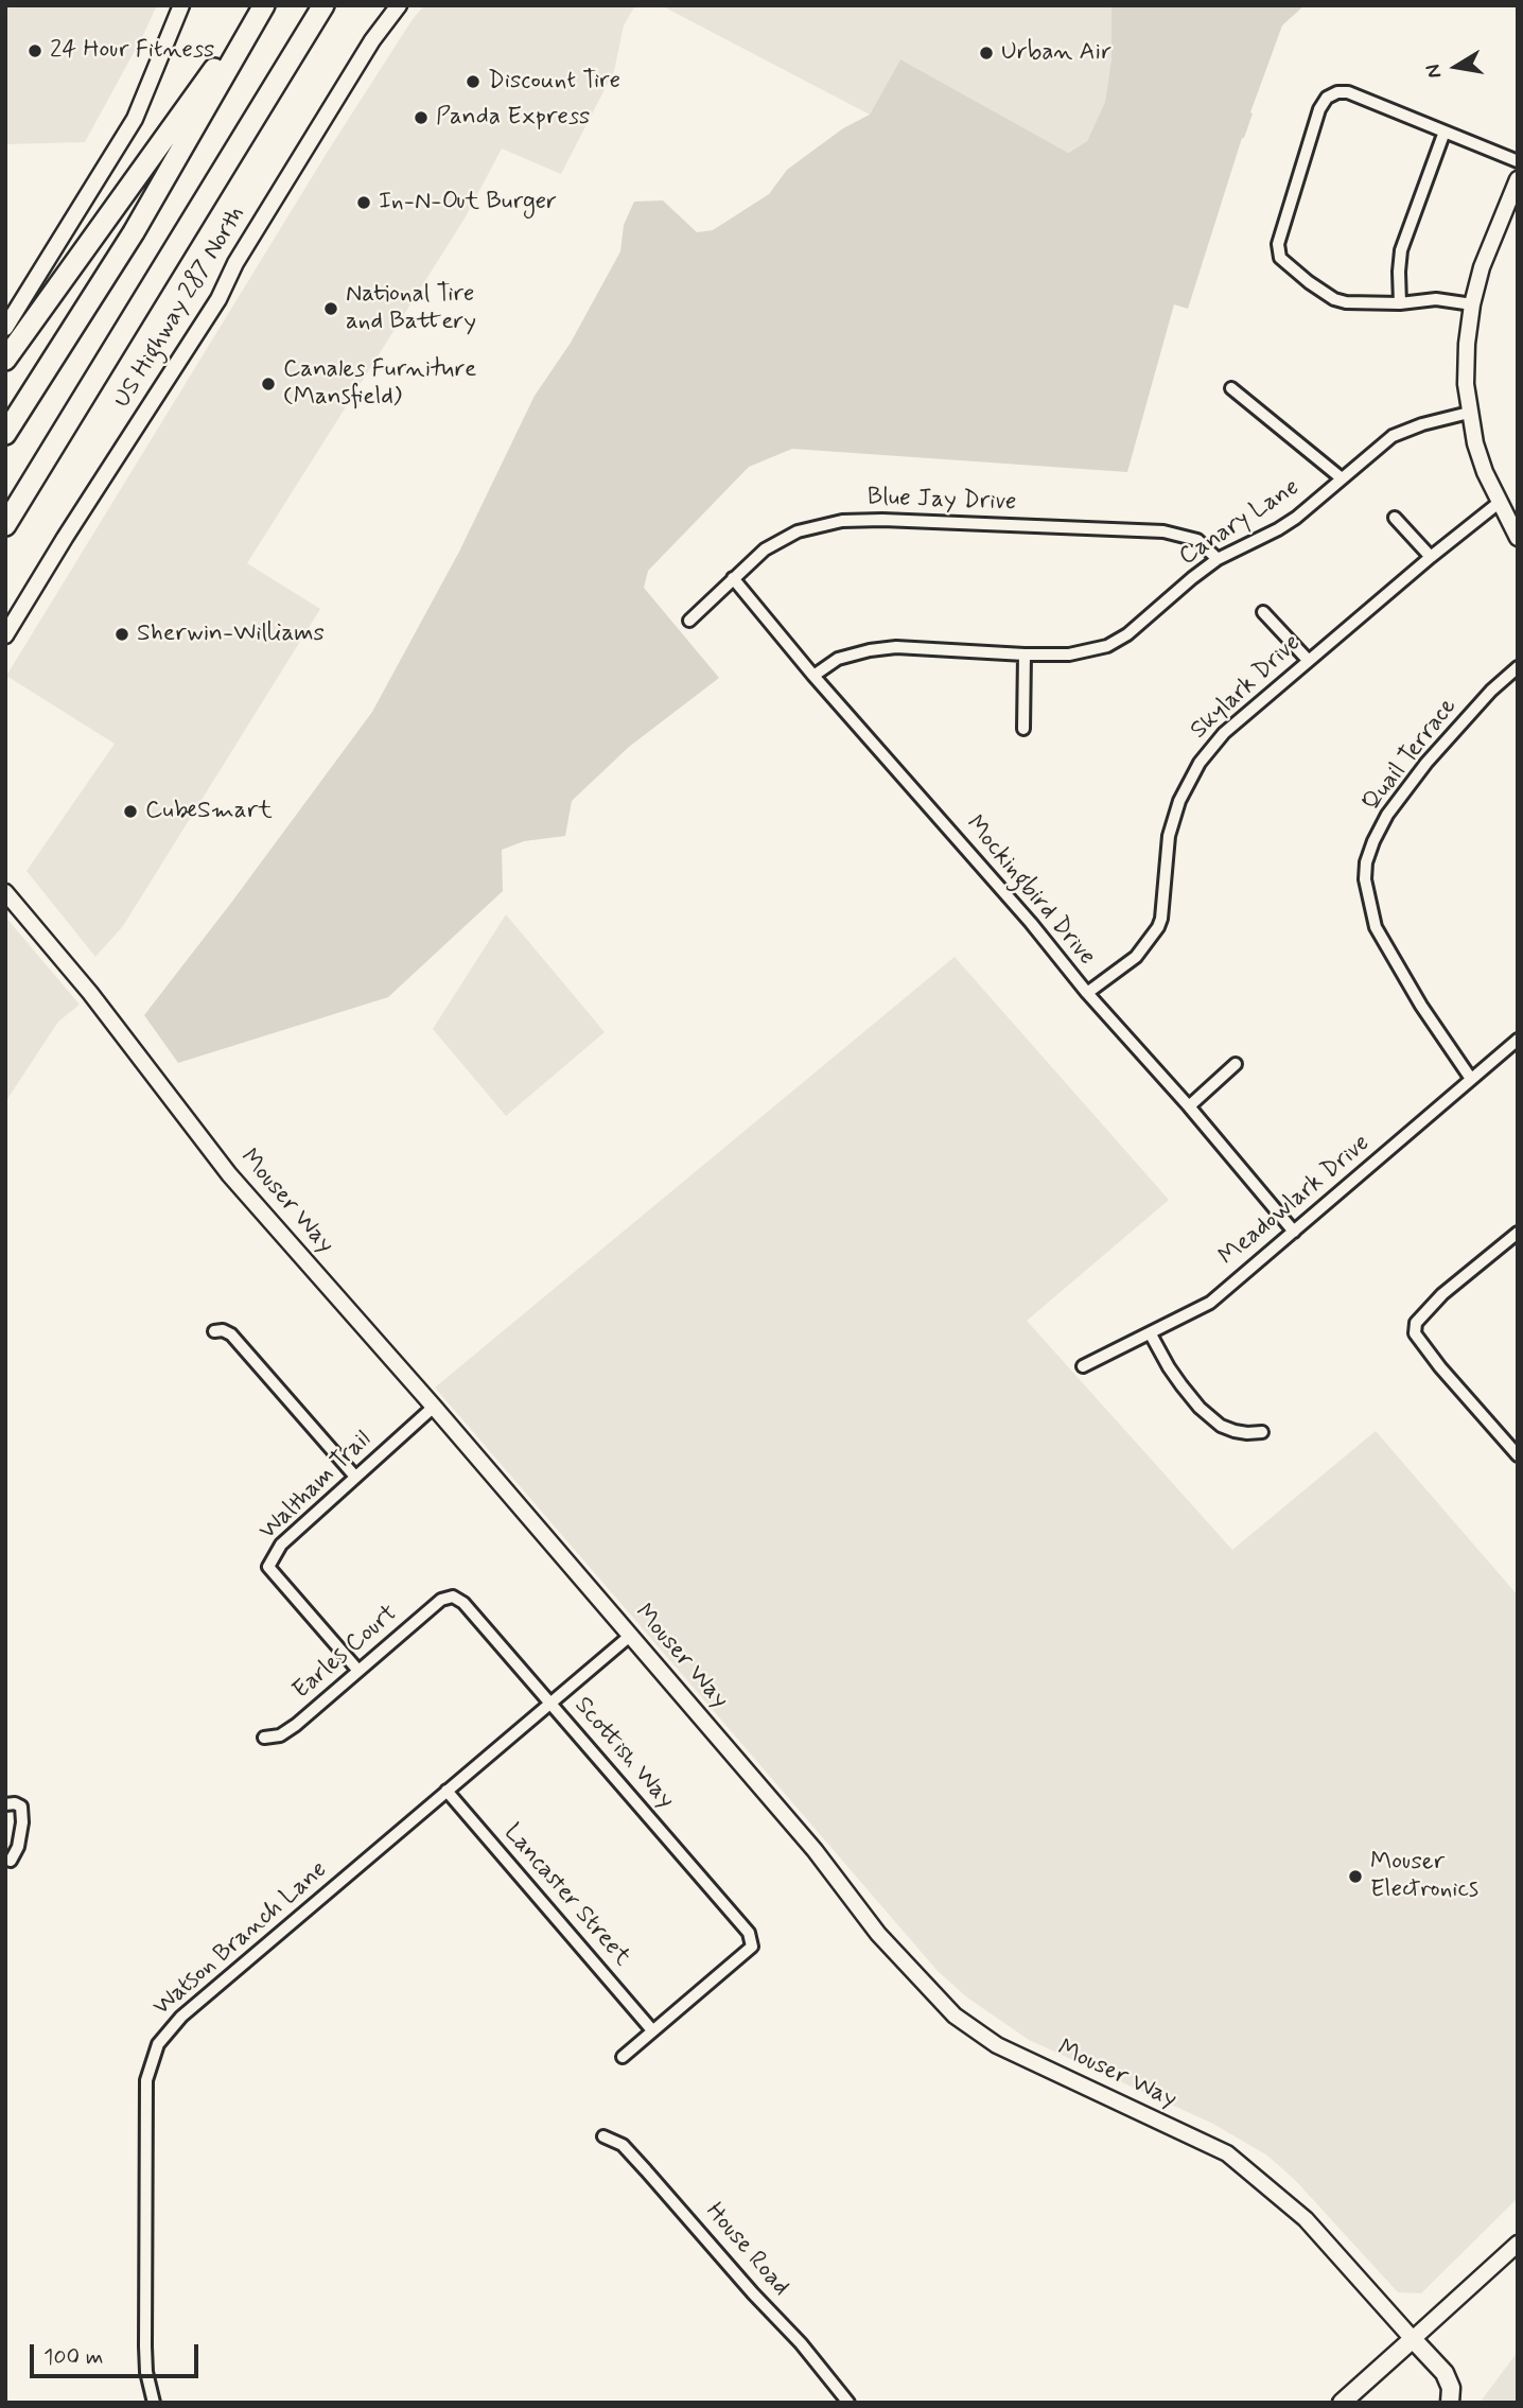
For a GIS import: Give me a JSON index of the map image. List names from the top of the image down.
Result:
{
  "streets": {
    "street": [
      "US Highway 287 North",
      "Blue Jay Drive",
      "Canary Lane",
      "Skylark Drive",
      "Quail Terrace",
      "Mockingbird Drive",
      "Meadowlark Drive",
      "Mouser Way",
      "Waltham Trail",
      "Earles Court",
      "Scottish Way",
      "Lancaster Street",
      "Watson Branch Lane",
      "House Road"
    ]
  },
  "crossings": [
    ["Blue Jay Drive", "Canary Lane"],
    ["Blue Jay Drive", "Mockingbird Drive"],
    ["Canary Lane", "Mockingbird Drive"],
    ["Skylark Drive", "Mockingbird Drive"],
    ["Quail Terrace", "Meadowlark Drive"],
    ["Mockingbird Drive", "Meadowlark Drive"],
    ["Mouser Way", "Waltham Trail"],
    ["Mouser Way", "Watson Branch Lane"],
    ["Waltham Trail", "Earles Court"],
    ["Earles Court", "Scottish Way"],
    ["Scottish Way", "Lancaster Street"],
    ["Scottish Way", "Watson Branch Lane"],
    ["Lancaster Street", "Watson Branch Lane"]
  ],
  "places": [
    "24 Hour Fitness",
    "Urban Air",
    "Discount Tire",
    "Panda Express",
    "In-N-Out Burger",
    "National Tire and Battery",
    "Canales Furniture (Mansfield)",
    "Sherwin-Williams",
    "CubeSmart",
    "Mouser Electronics"
  ],
  "scale_bar": "100 m",
  "north": "left"
}
